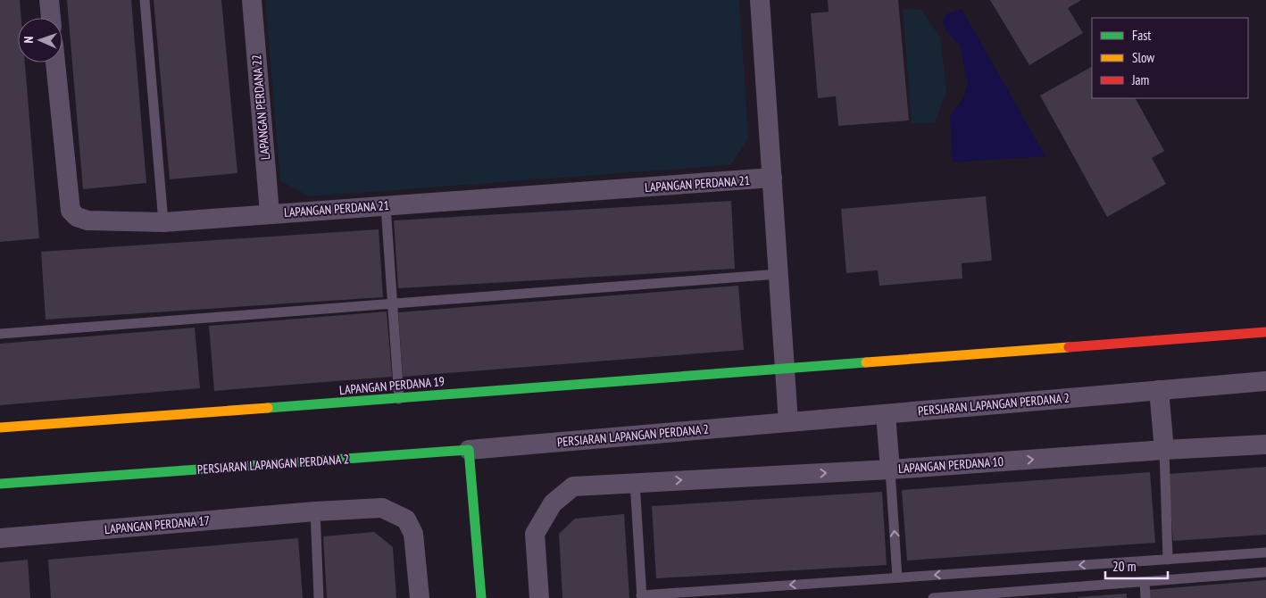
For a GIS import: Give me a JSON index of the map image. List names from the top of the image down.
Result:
{
  "streets": {
    "street": [
      "LAPANGAN PERDANA 22",
      "LAPANGAN PERDANA 21",
      "LAPANGAN PERDANA 19",
      "PERSIARAN LAPANGAN PERDANA 2",
      "LAPANGAN PERDANA 10",
      "LAPANGAN PERDANA 17"
    ]
  },
  "crossings": [
    ["LAPANGAN PERDANA 22", "LAPANGAN PERDANA 21"]
  ],
  "one_way": ["LAPANGAN PERDANA 10"],
  "legend": ["Fast", "Slow", "Jam"],
  "scale_bar": "20 m",
  "north": "left"
}
